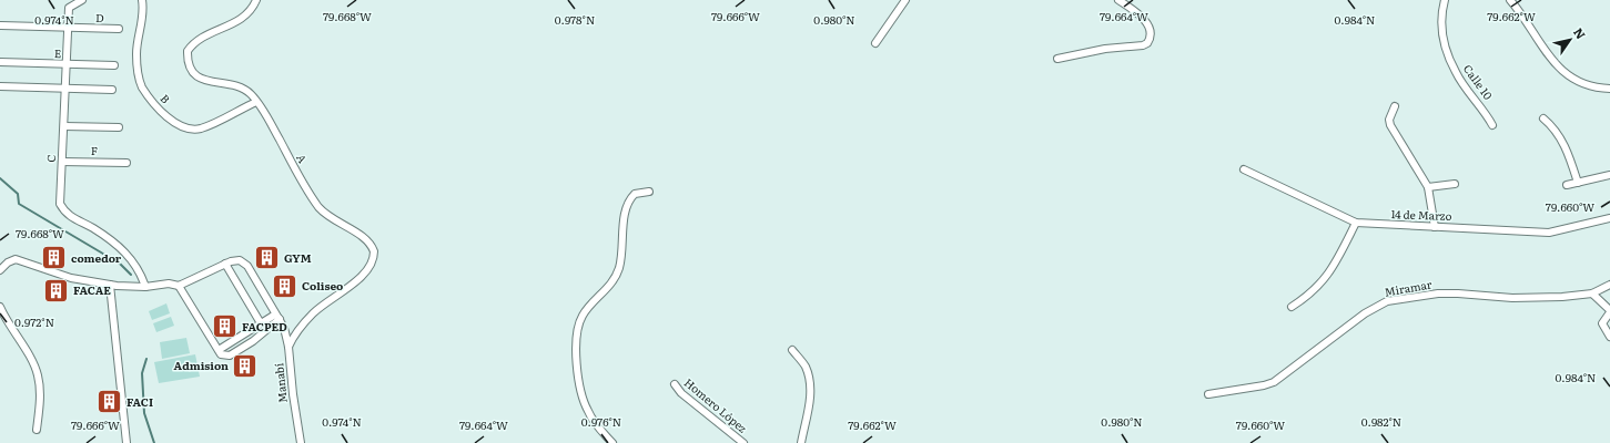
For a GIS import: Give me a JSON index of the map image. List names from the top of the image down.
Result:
{
  "streets": {
    "street": [
      "D",
      "E",
      "Calle 10",
      "B",
      "F",
      "C",
      "A",
      "14 de Marzo",
      "Miramar",
      "Manabí",
      "Homero López"
    ]
  },
  "crossings": [
    ["D", "C"],
    ["E", "C"],
    ["B", "A"],
    ["F", "C"],
    ["A", "Manabí"]
  ],
  "places": {
    "building": [
      "comedor",
      "GYM",
      "Coliseo",
      "FACAE",
      "FACPED",
      "Admision",
      "FACI"
    ]
  },
  "north": "top right",
  "coordinates": [
    "79.666°W",
    "79.664°W",
    "79.662°W",
    "79.668°W",
    "0.978°N",
    "0.974°N",
    "0.980°N",
    "0.984°N",
    "79.660°W",
    "0.972°N",
    "0.976°N",
    "0.982°N"
  ]
}
